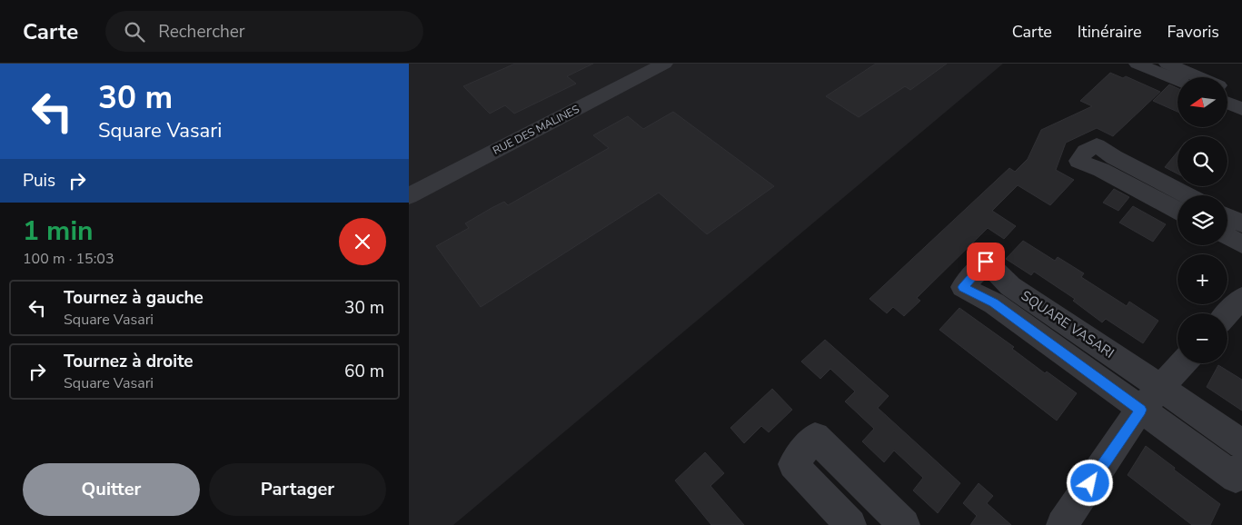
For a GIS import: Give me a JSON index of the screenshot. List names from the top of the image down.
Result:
{
  "streets": {
    "street": ["RUE DES MALINES", "SQUARE VASARI"]
  },
  "north": "left",
  "page": {
    "header": "Carte",
    "search": "Rechercher",
    "nav": ["Carte", "Itinéraire", "Favoris"],
    "turn": ["30 m", "Square Vasari"],
    "map_buttons": ["+", "−"],
    "then": "Puis",
    "heading": ["1 min", "100 m · 15:03"],
    "list": [
      {
        "name": "Tournez à gauche",
        "note": "Square Vasari",
        "value": "30 m"
      },
      {
        "name": "Tournez à droite",
        "note": "Square Vasari",
        "value": "60 m"
      }
    ],
    "buttons": ["Quitter", "Partager"]
  }
}
